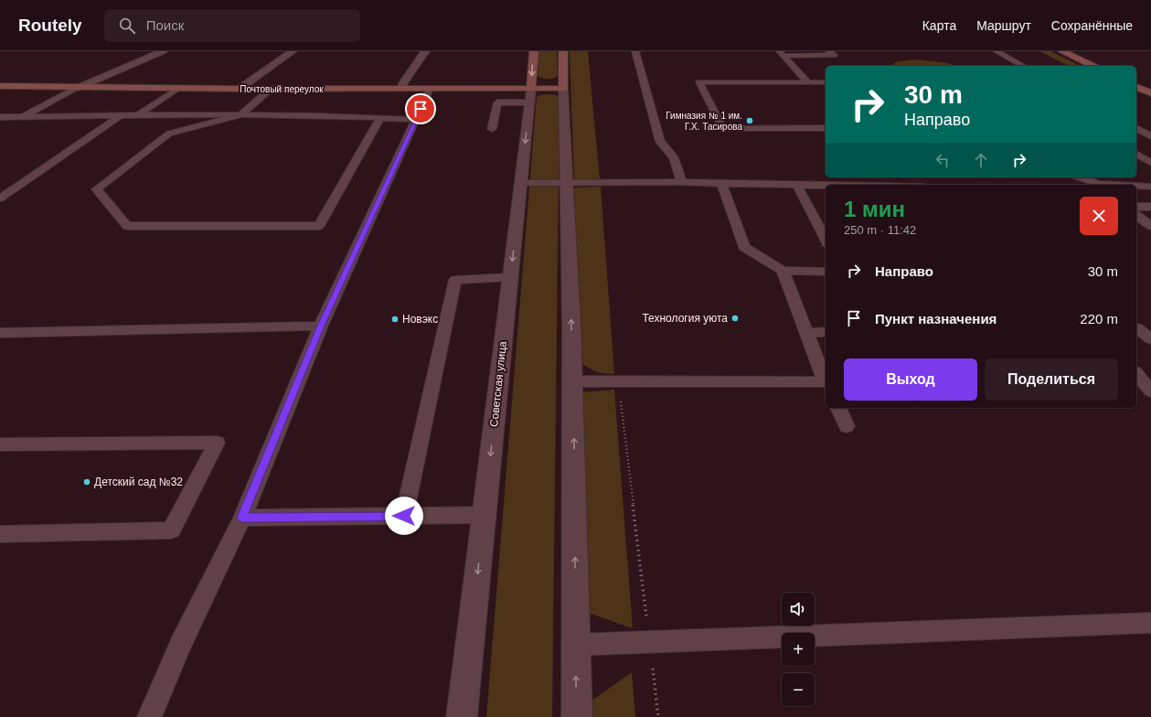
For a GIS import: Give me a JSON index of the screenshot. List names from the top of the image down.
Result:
{
  "streets": {
    "main road": ["Почтовый переулок", "Советская улица"]
  },
  "crossings": [
    ["Почтовый переулок", "Советская улица"]
  ],
  "one_way": ["Советская улица"],
  "places": [
    "Гимназия № 1 им. Г.Х. Тасирова",
    "Технология уюта",
    "Новэкс",
    "Детский сад №32"
  ],
  "page": {
    "header": "Routely",
    "search": "Поиск",
    "nav": ["Карта", "Маршрут", "Сохранённые"],
    "turn": ["30 m", "Направо"],
    "heading": ["1 мин", "250 m · 11:42"],
    "list": [
      {
        "name": "Направо",
        "value": "30 m"
      },
      {
        "name": "Пункт назначения",
        "value": "220 m"
      }
    ],
    "buttons": ["Выход", "Поделиться"],
    "map_buttons": ["+", "−"]
  }
}
